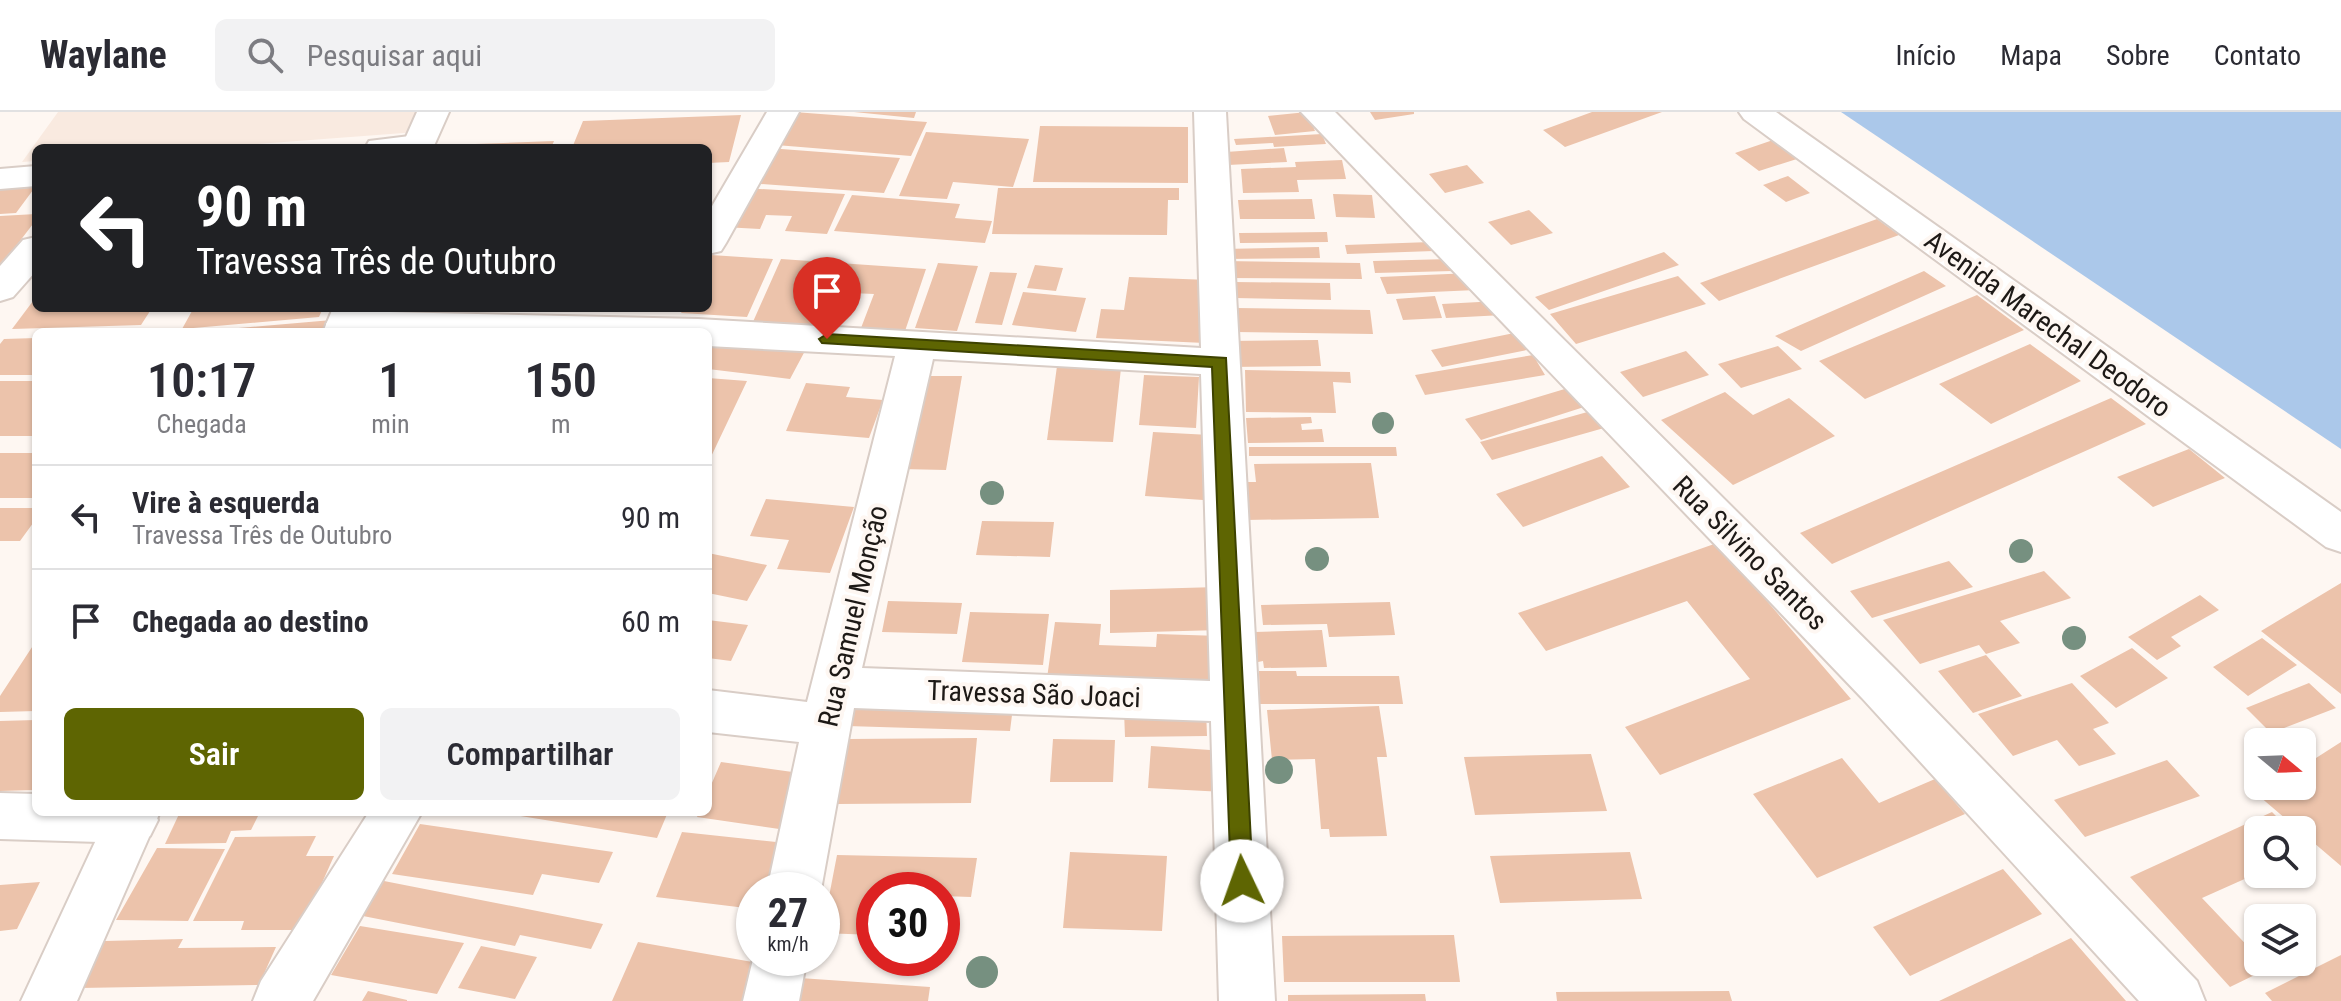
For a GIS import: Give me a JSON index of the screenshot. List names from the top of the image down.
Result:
{
  "streets": {
    "street": [
      "Avenida Marechal Deodoro",
      "Rua Silvino Santos",
      "Rua Samuel Monção",
      "Travessa São Joaci"
    ]
  },
  "crossings": [
    ["Rua Samuel Monção", "Travessa São Joaci"]
  ],
  "north": "right",
  "page": {
    "header": "Waylane",
    "search": "Pesquisar aqui",
    "nav": [
      "Início",
      "Mapa",
      "Sobre",
      "Contato"
    ],
    "turn": ["90 m", "Travessa Três de Outubro"],
    "eta": [
      "10:17",
      "Chegada",
      "1",
      "min",
      "150",
      "m"
    ],
    "list": [
      {
        "name": "Vire à esquerda",
        "note": "Travessa Três de Outubro",
        "value": "90 m"
      },
      {
        "name": "Chegada ao destino",
        "value": "60 m"
      }
    ],
    "buttons": ["Sair", "Compartilhar"],
    "speed": "27 km/h",
    "limit": "30"
  }
}
